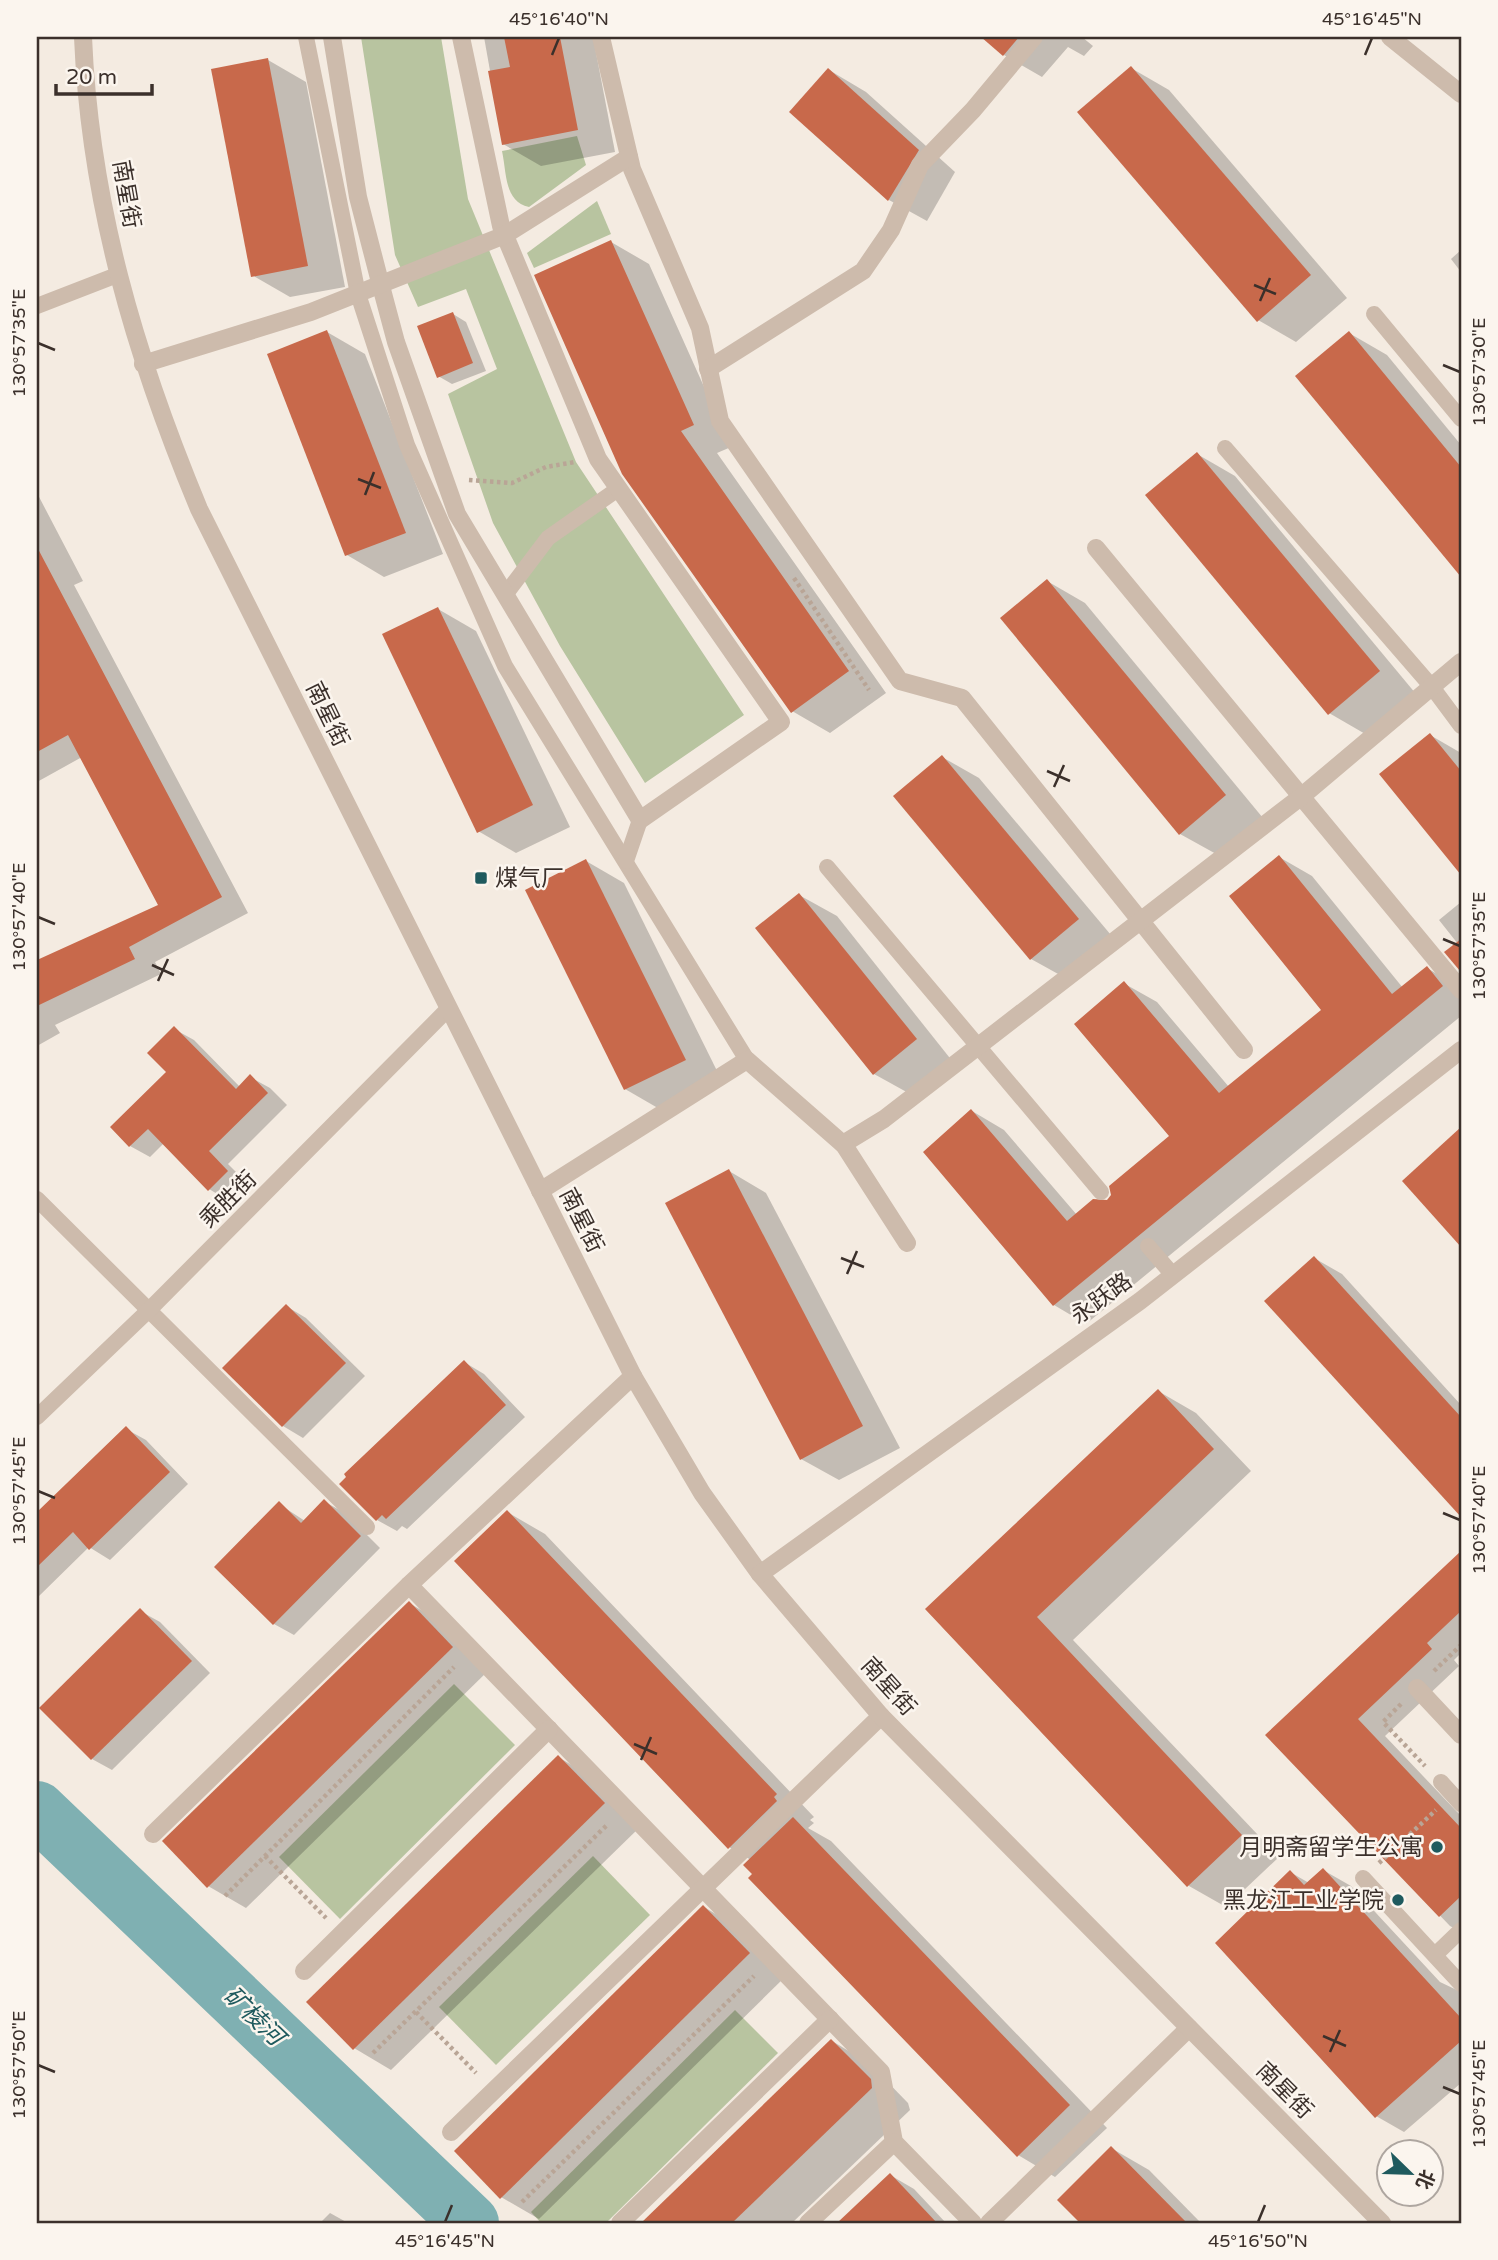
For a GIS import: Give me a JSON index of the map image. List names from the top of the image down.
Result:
{
  "streets": {
    "street": ["南星街", "永跃路"],
    "lane": ["乘胜街"]
  },
  "crossings": [
    ["南星街", "乘胜街"],
    ["南星街", "永跃路"]
  ],
  "water": ["矿棱河"],
  "places": {
    "transit": ["煤气厂"],
    "other": ["月明斋留学生公寓", "黑龙江工业学院"]
  },
  "scale_bar": "20 m",
  "north": "bottom right",
  "coordinates": [
    "45°16'40\"N",
    "45°16'45\"N",
    "130°57'35\"E",
    "130°57'30\"E",
    "130°57'40\"E",
    "130°57'45\"E",
    "130°57'50\"E",
    "45°16'50\"N"
  ]
}
